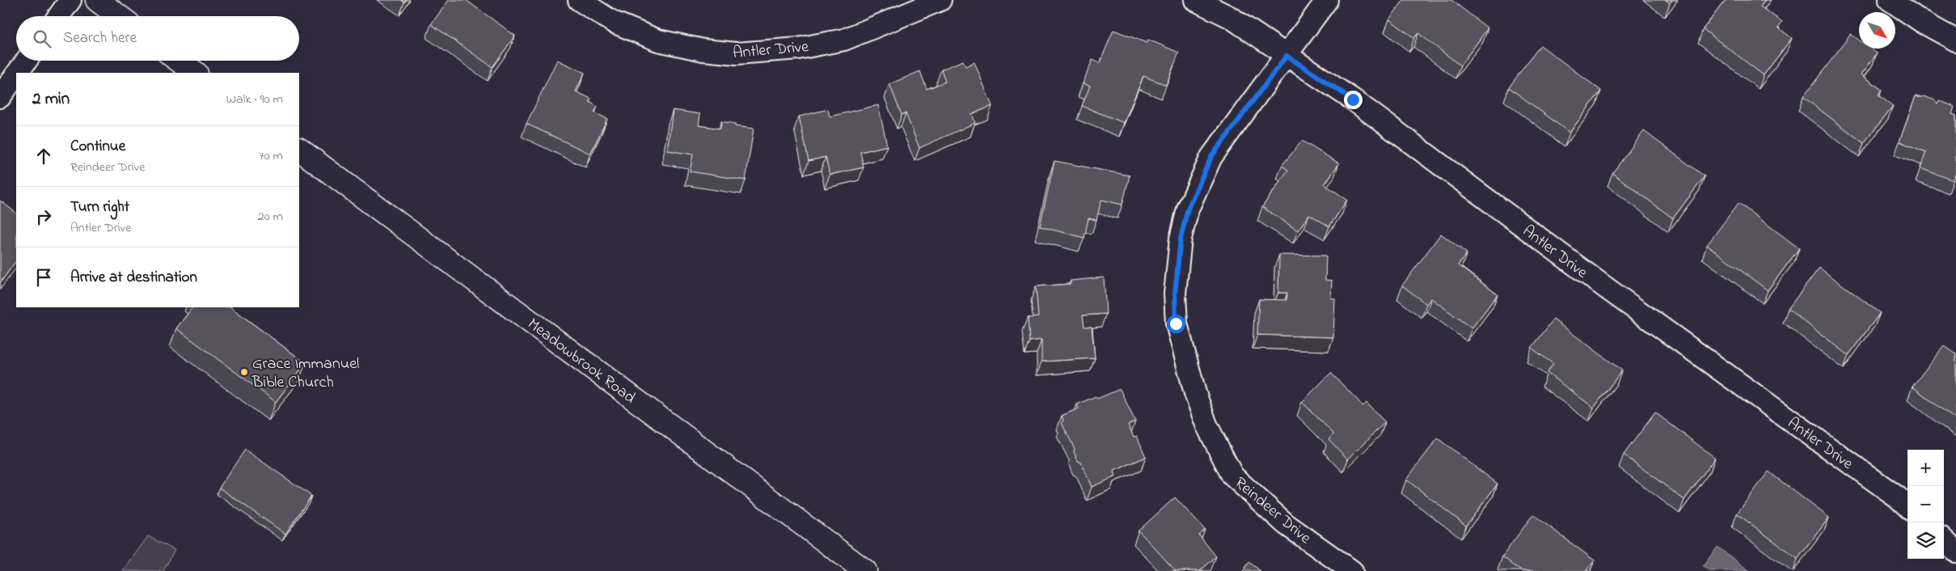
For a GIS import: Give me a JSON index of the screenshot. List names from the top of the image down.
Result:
{
  "streets": {
    "street": ["Antler Drive", "Meadowbrook Road", "Reindeer Drive"]
  },
  "crossings": [
    ["Antler Drive", "Reindeer Drive"]
  ],
  "places": ["Grace Immanuel Bible Church"],
  "north": "bottom right",
  "page": {
    "search": "Search here",
    "heading": ["2 min", "Walk · 90 m"],
    "list": [
      ["Continue", "Reindeer Drive", "70 m"],
      ["Turn right", "Antler Drive", "20 m"],
      "Arrive at destination"
    ],
    "map_buttons": ["+", "−"]
  }
}
